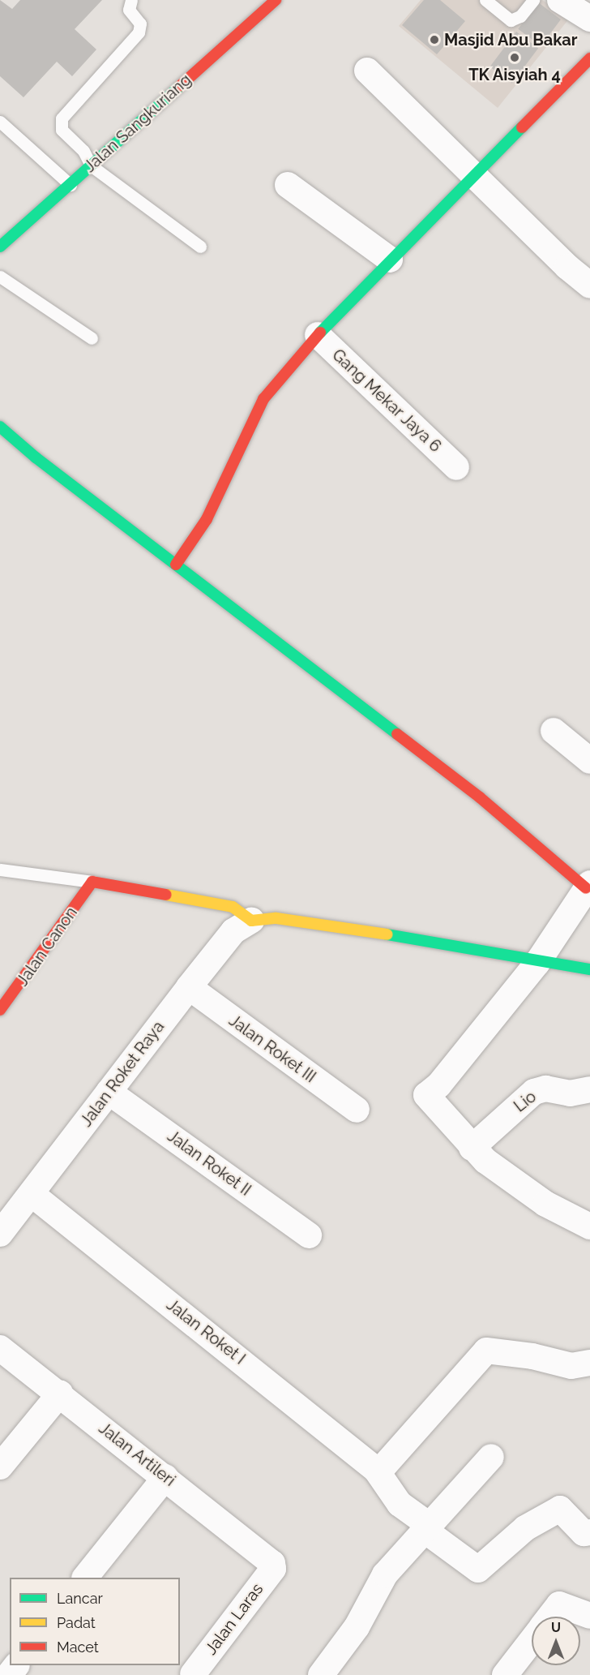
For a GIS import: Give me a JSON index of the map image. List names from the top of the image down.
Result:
{
  "streets": {
    "street": [
      "Jalan Sangkuriang",
      "Gang Mekar Jaya 6",
      "Jalan Canon",
      "Jalan Roket III",
      "Jalan Roket Raya",
      "Lio",
      "Jalan Roket II",
      "Jalan Roket I",
      "Jalan Artileri",
      "Jalan Laras"
    ]
  },
  "crossings": [
    ["Jalan Roket III", "Jalan Roket Raya"],
    ["Jalan Roket Raya", "Jalan Roket II"],
    ["Jalan Roket Raya", "Jalan Roket I"],
    ["Jalan Artileri", "Jalan Laras"]
  ],
  "places": ["Masjid Abu Bakar", "TK Aisyiah 4"],
  "legend": ["Lancar", "Padat", "Macet"],
  "north": "top"
}
